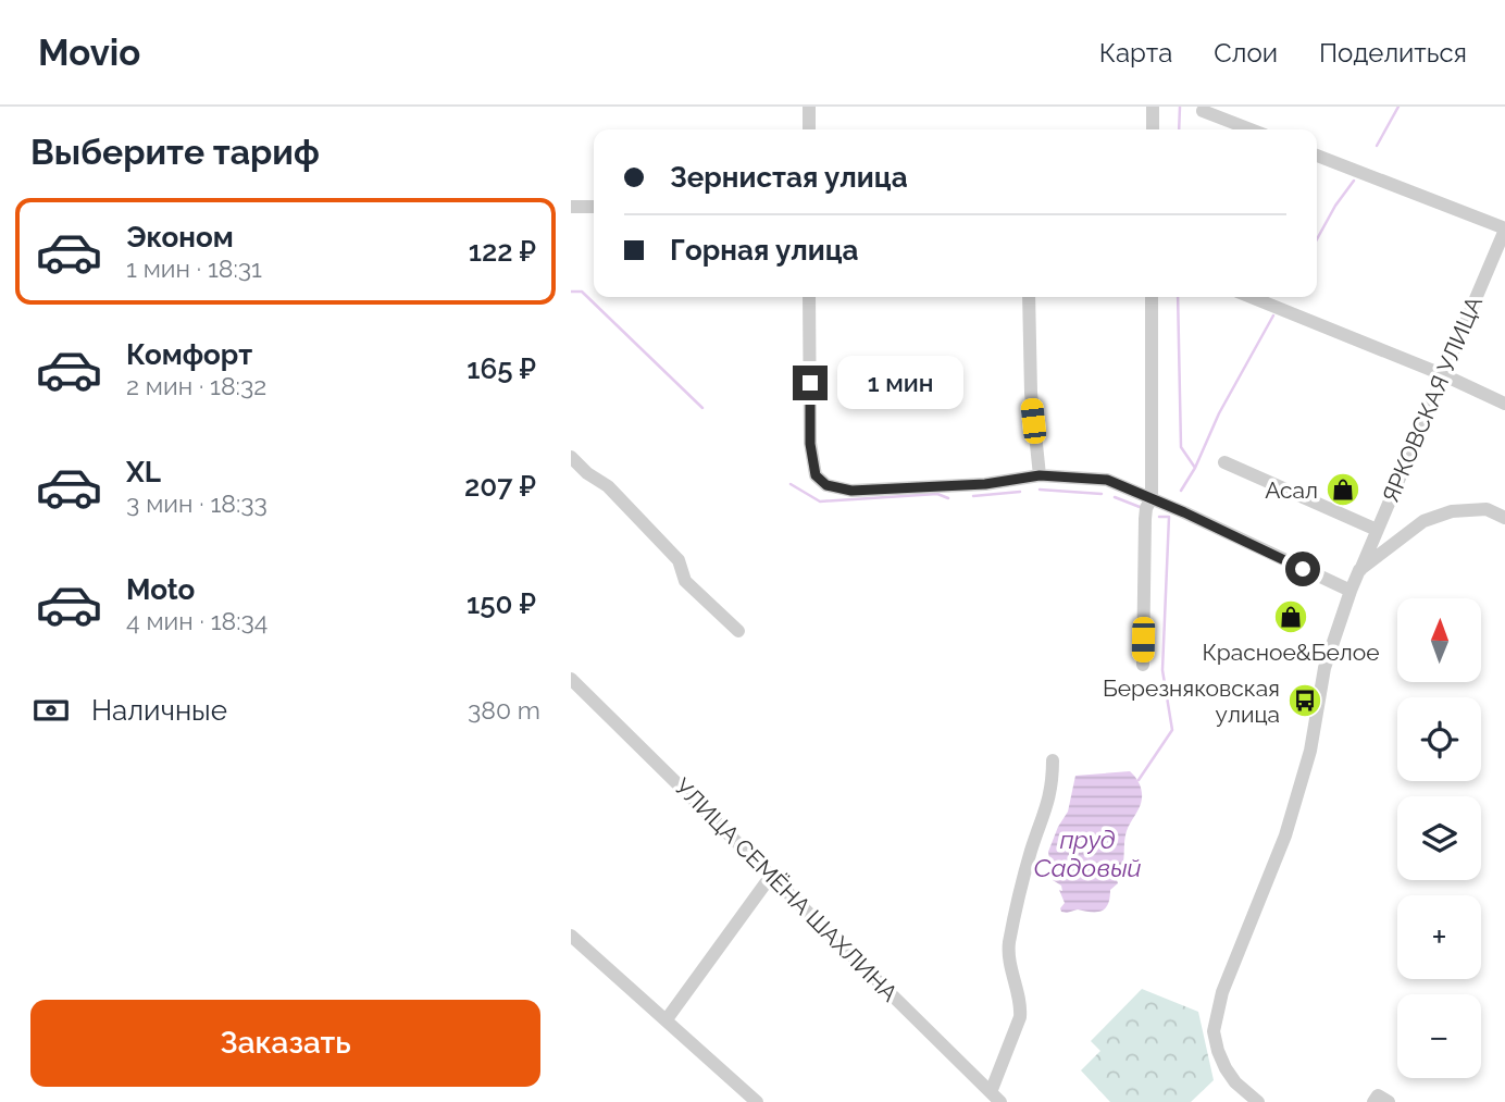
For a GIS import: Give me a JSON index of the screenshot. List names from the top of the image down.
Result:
{
  "streets": {
    "street": ["ЯРКОВСКАЯ УЛИЦА", "УЛИЦА СЕМЁНА ШАХЛИНА"]
  },
  "water": ["пруд Садовый"],
  "places": {
    "shop": ["Асал", "Красное&Белое"],
    "bus stop": ["Березняковская улица"]
  },
  "north": "top",
  "page": {
    "header": "Movio",
    "nav": ["Карта", "Слои", "Поделиться"],
    "heading": "Выберите тариф",
    "banner": ["Зернистая улица", "Горная улица"],
    "list": [
      {
        "name": "Эконом",
        "note": "1 мин · 18:31",
        "value": "122 ₽"
      },
      {
        "name": "Комфорт",
        "note": "2 мин · 18:32",
        "value": "165 ₽"
      },
      {
        "name": "XL",
        "note": "3 мин · 18:33",
        "value": "207 ₽"
      },
      {
        "name": "Moto",
        "note": "4 мин · 18:34",
        "value": "150 ₽"
      }
    ],
    "bubble": "1 мин",
    "map_buttons": ["+", "−"],
    "pay": ["Наличные", "380 m"],
    "buttons": "Заказать"
  }
}
